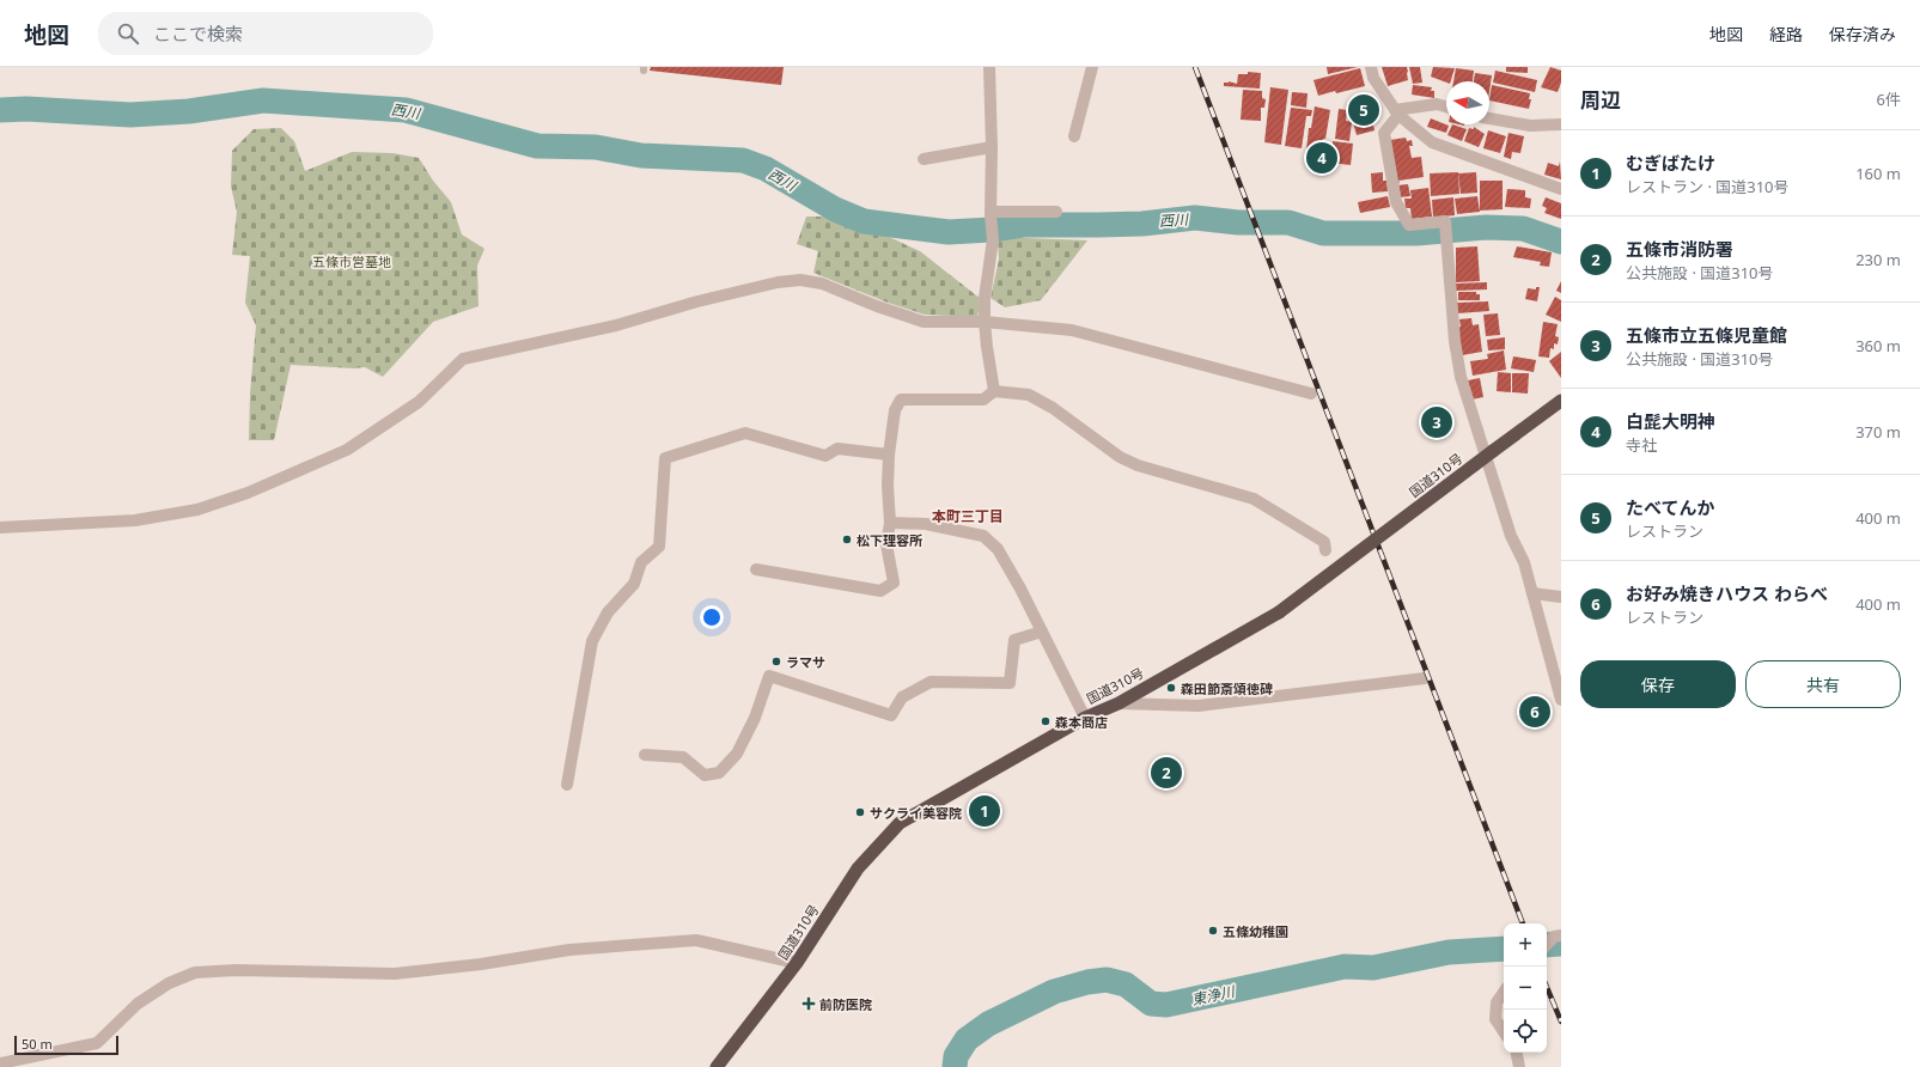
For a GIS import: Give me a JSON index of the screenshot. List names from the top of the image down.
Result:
{
  "streets": {
    "highway": ["国道310号"]
  },
  "districts": ["本町三丁目"],
  "water": ["西川", "東浄川"],
  "parks": ["五條市営墓地"],
  "places": {
    "other": [
      "松下理容所",
      "ラマサ",
      "森田節斎頌徳碑",
      "森本商店",
      "サクライ美容院",
      "五條幼稚園"
    ],
    "health": ["前防医院"]
  },
  "scale_bar": "50 m",
  "north": "left",
  "page": {
    "header": "地図",
    "search": "ここで検索",
    "nav": ["地図", "経路", "保存済み"],
    "heading": ["周辺", "6件"],
    "pins": [
      "5",
      "4",
      "3",
      "6",
      "2",
      "1"
    ],
    "list": [
      {
        "mark": "1",
        "name": "むぎばたけ",
        "note": "レストラン · 国道310号",
        "value": "160 m"
      },
      {
        "mark": "2",
        "name": "五條市消防署",
        "note": "公共施設 · 国道310号",
        "value": "230 m"
      },
      {
        "mark": "3",
        "name": "五條市立五條児童館",
        "note": "公共施設 · 国道310号",
        "value": "360 m"
      },
      {
        "mark": "4",
        "name": "白髭大明神",
        "note": "寺社",
        "value": "370 m"
      },
      {
        "mark": "5",
        "name": "たべてんか",
        "note": "レストラン",
        "value": "400 m"
      },
      {
        "mark": "6",
        "name": "お好み焼きハウス わらべ",
        "note": "レストラン",
        "value": "400 m"
      }
    ],
    "buttons": ["保存", "共有"],
    "map_buttons": ["+", "−"],
    "scale": "50 m"
  }
}
